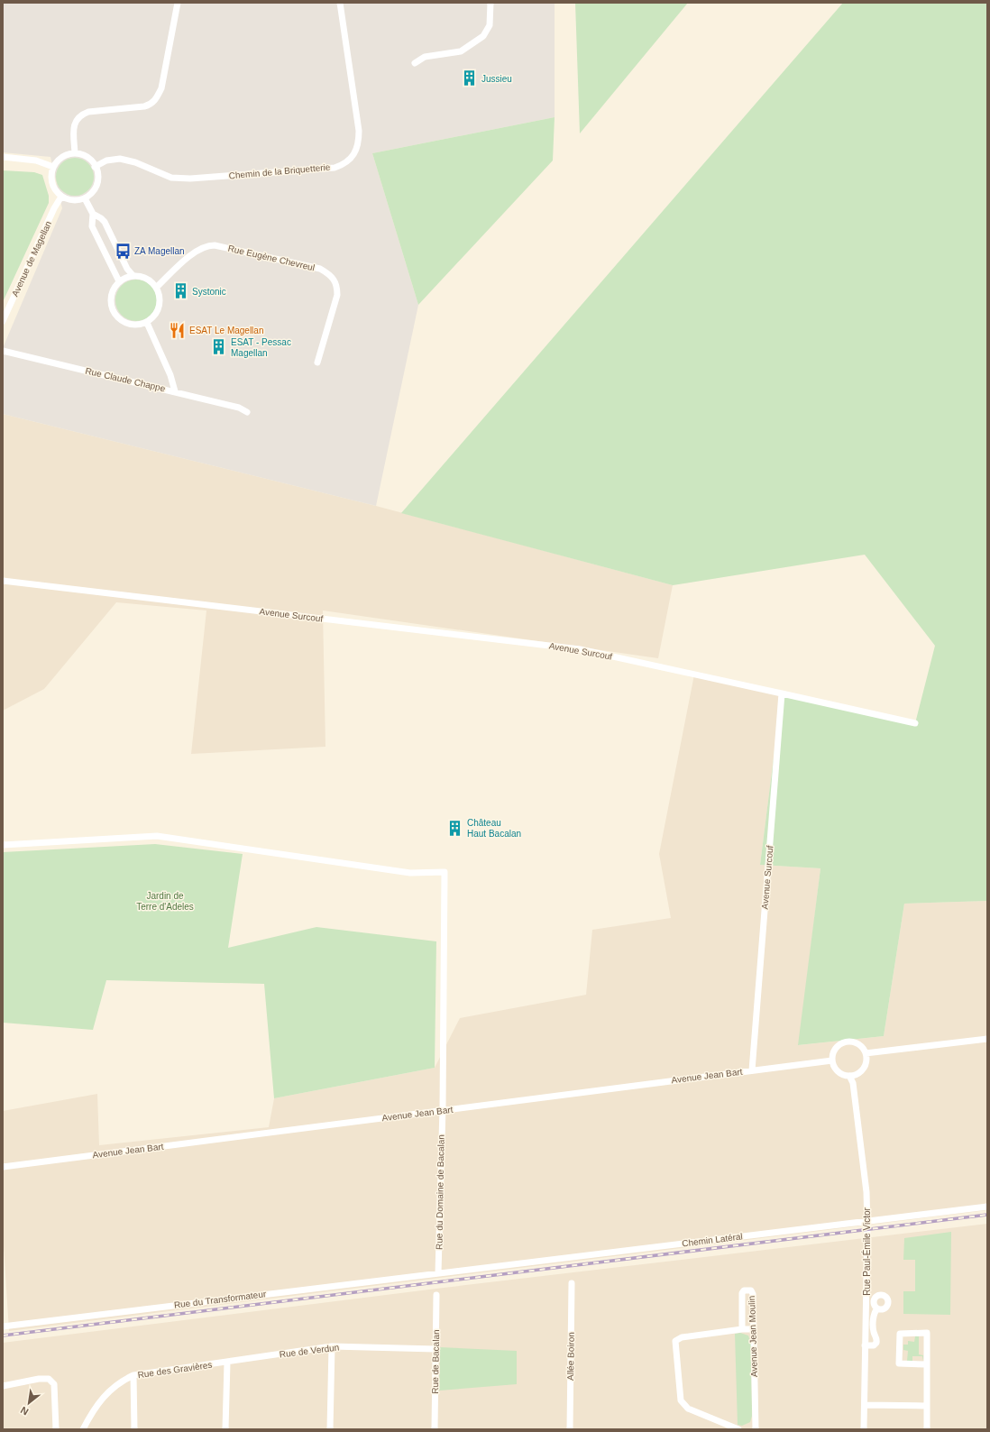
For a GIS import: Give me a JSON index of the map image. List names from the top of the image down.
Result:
{
  "streets": {
    "street": [
      "Chemin de la Briquetterie",
      "Rue Eugène Chevreul",
      "Avenue de Magellan",
      "Rue Claude Chappe",
      "Avenue Surcouf",
      "Avenue Jean Bart",
      "Rue du Domaine de Bacalan",
      "Chemin Latéral",
      "Rue Paul-Émile Victor",
      "Rue du Transformateur",
      "Avenue Jean Moulin",
      "Rue de Verdun",
      "Allée Boiron",
      "Rue de Bacalan",
      "Rue des Gravières"
    ]
  },
  "crossings": [
    ["Chemin de la Briquetterie", "Avenue de Magellan"],
    ["Avenue Surcouf", "Avenue Jean Bart"],
    ["Avenue Jean Bart", "Rue du Domaine de Bacalan"],
    ["Avenue Jean Bart", "Rue Paul-Émile Victor"],
    ["Rue du Domaine de Bacalan", "Chemin Latéral"],
    ["Rue du Domaine de Bacalan", "Rue du Transformateur"],
    ["Chemin Latéral", "Rue du Transformateur"],
    ["Rue de Verdun", "Rue de Bacalan"],
    ["Rue de Verdun", "Rue des Gravières"]
  ],
  "parks": ["Jardin de Terre d'Adeles"],
  "places": {
    "building": [
      "Jussieu",
      "Systonic",
      "ESAT - Pessac Magellan",
      "Château Haut Bacalan"
    ],
    "bus stop": ["ZA Magellan"],
    "restaurant": ["ESAT Le Magellan"]
  },
  "north": "bottom left"
}
